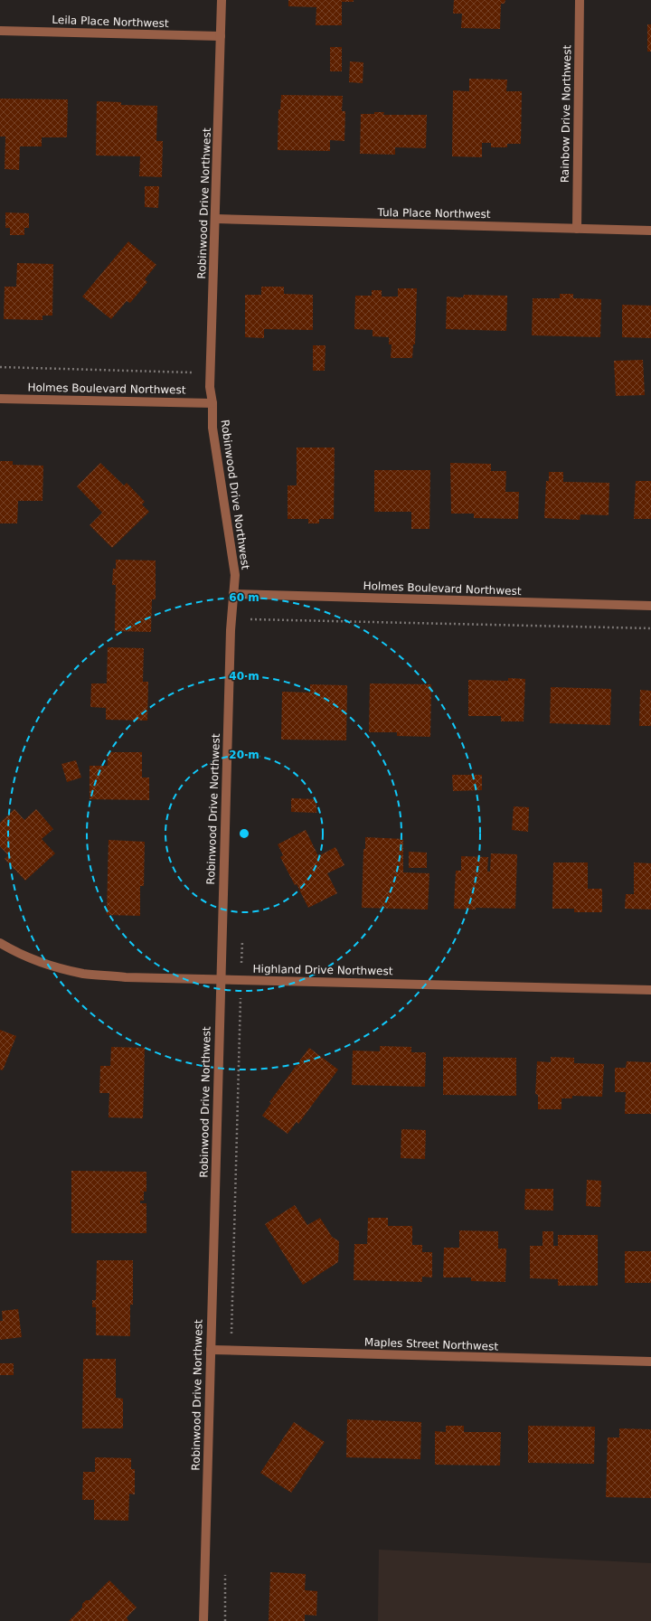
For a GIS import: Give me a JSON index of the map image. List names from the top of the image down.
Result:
{
  "streets": {
    "street": [
      "Leila Place Northwest",
      "Rainbow Drive Northwest",
      "Robinwood Drive Northwest",
      "Tula Place Northwest",
      "Holmes Boulevard Northwest",
      "Highland Drive Northwest",
      "Maples Street Northwest"
    ]
  },
  "crossings": [
    ["Leila Place Northwest", "Robinwood Drive Northwest"],
    ["Rainbow Drive Northwest", "Tula Place Northwest"],
    ["Robinwood Drive Northwest", "Tula Place Northwest"],
    ["Robinwood Drive Northwest", "Holmes Boulevard Northwest"],
    ["Robinwood Drive Northwest", "Highland Drive Northwest"],
    ["Robinwood Drive Northwest", "Maples Street Northwest"]
  ],
  "rings": ["60 m", "40 m", "20 m"]
}
